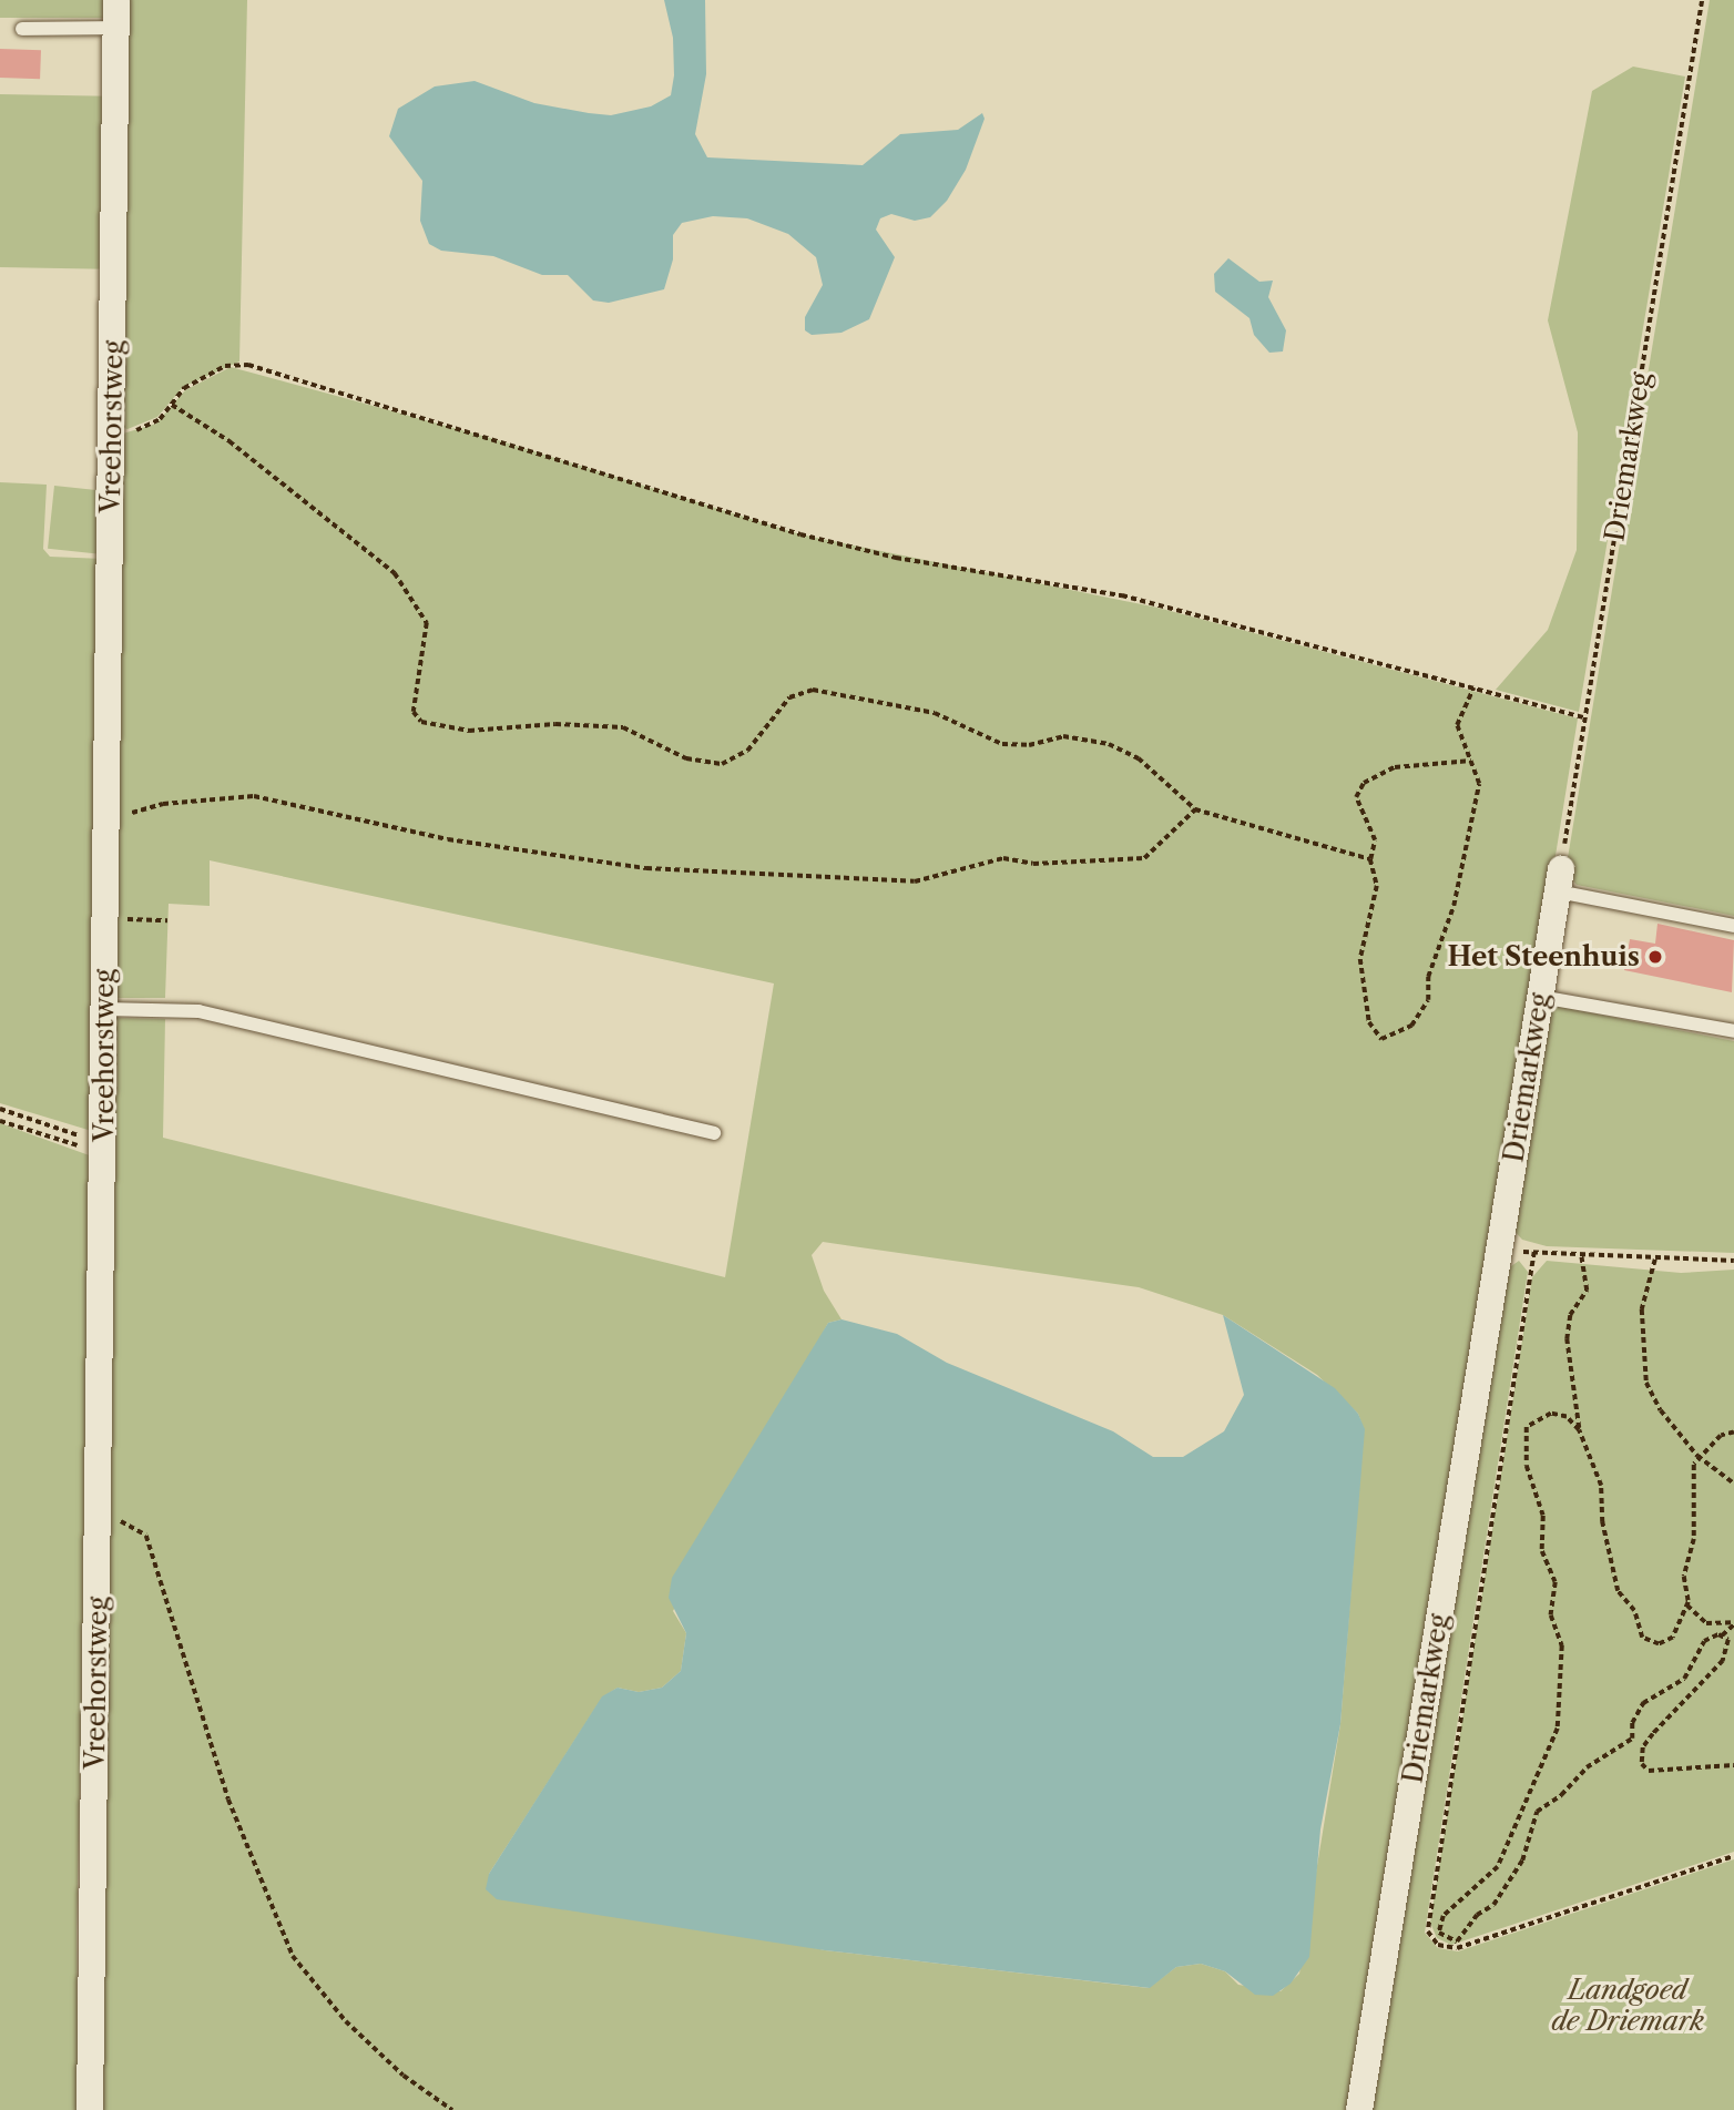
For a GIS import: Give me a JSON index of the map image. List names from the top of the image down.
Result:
{
  "streets": {
    "street": ["Vreehorstweg", "Driemarkweg"]
  },
  "parks": ["Landgoed de Driemark"],
  "places": ["Het Steenhuis"]
}
